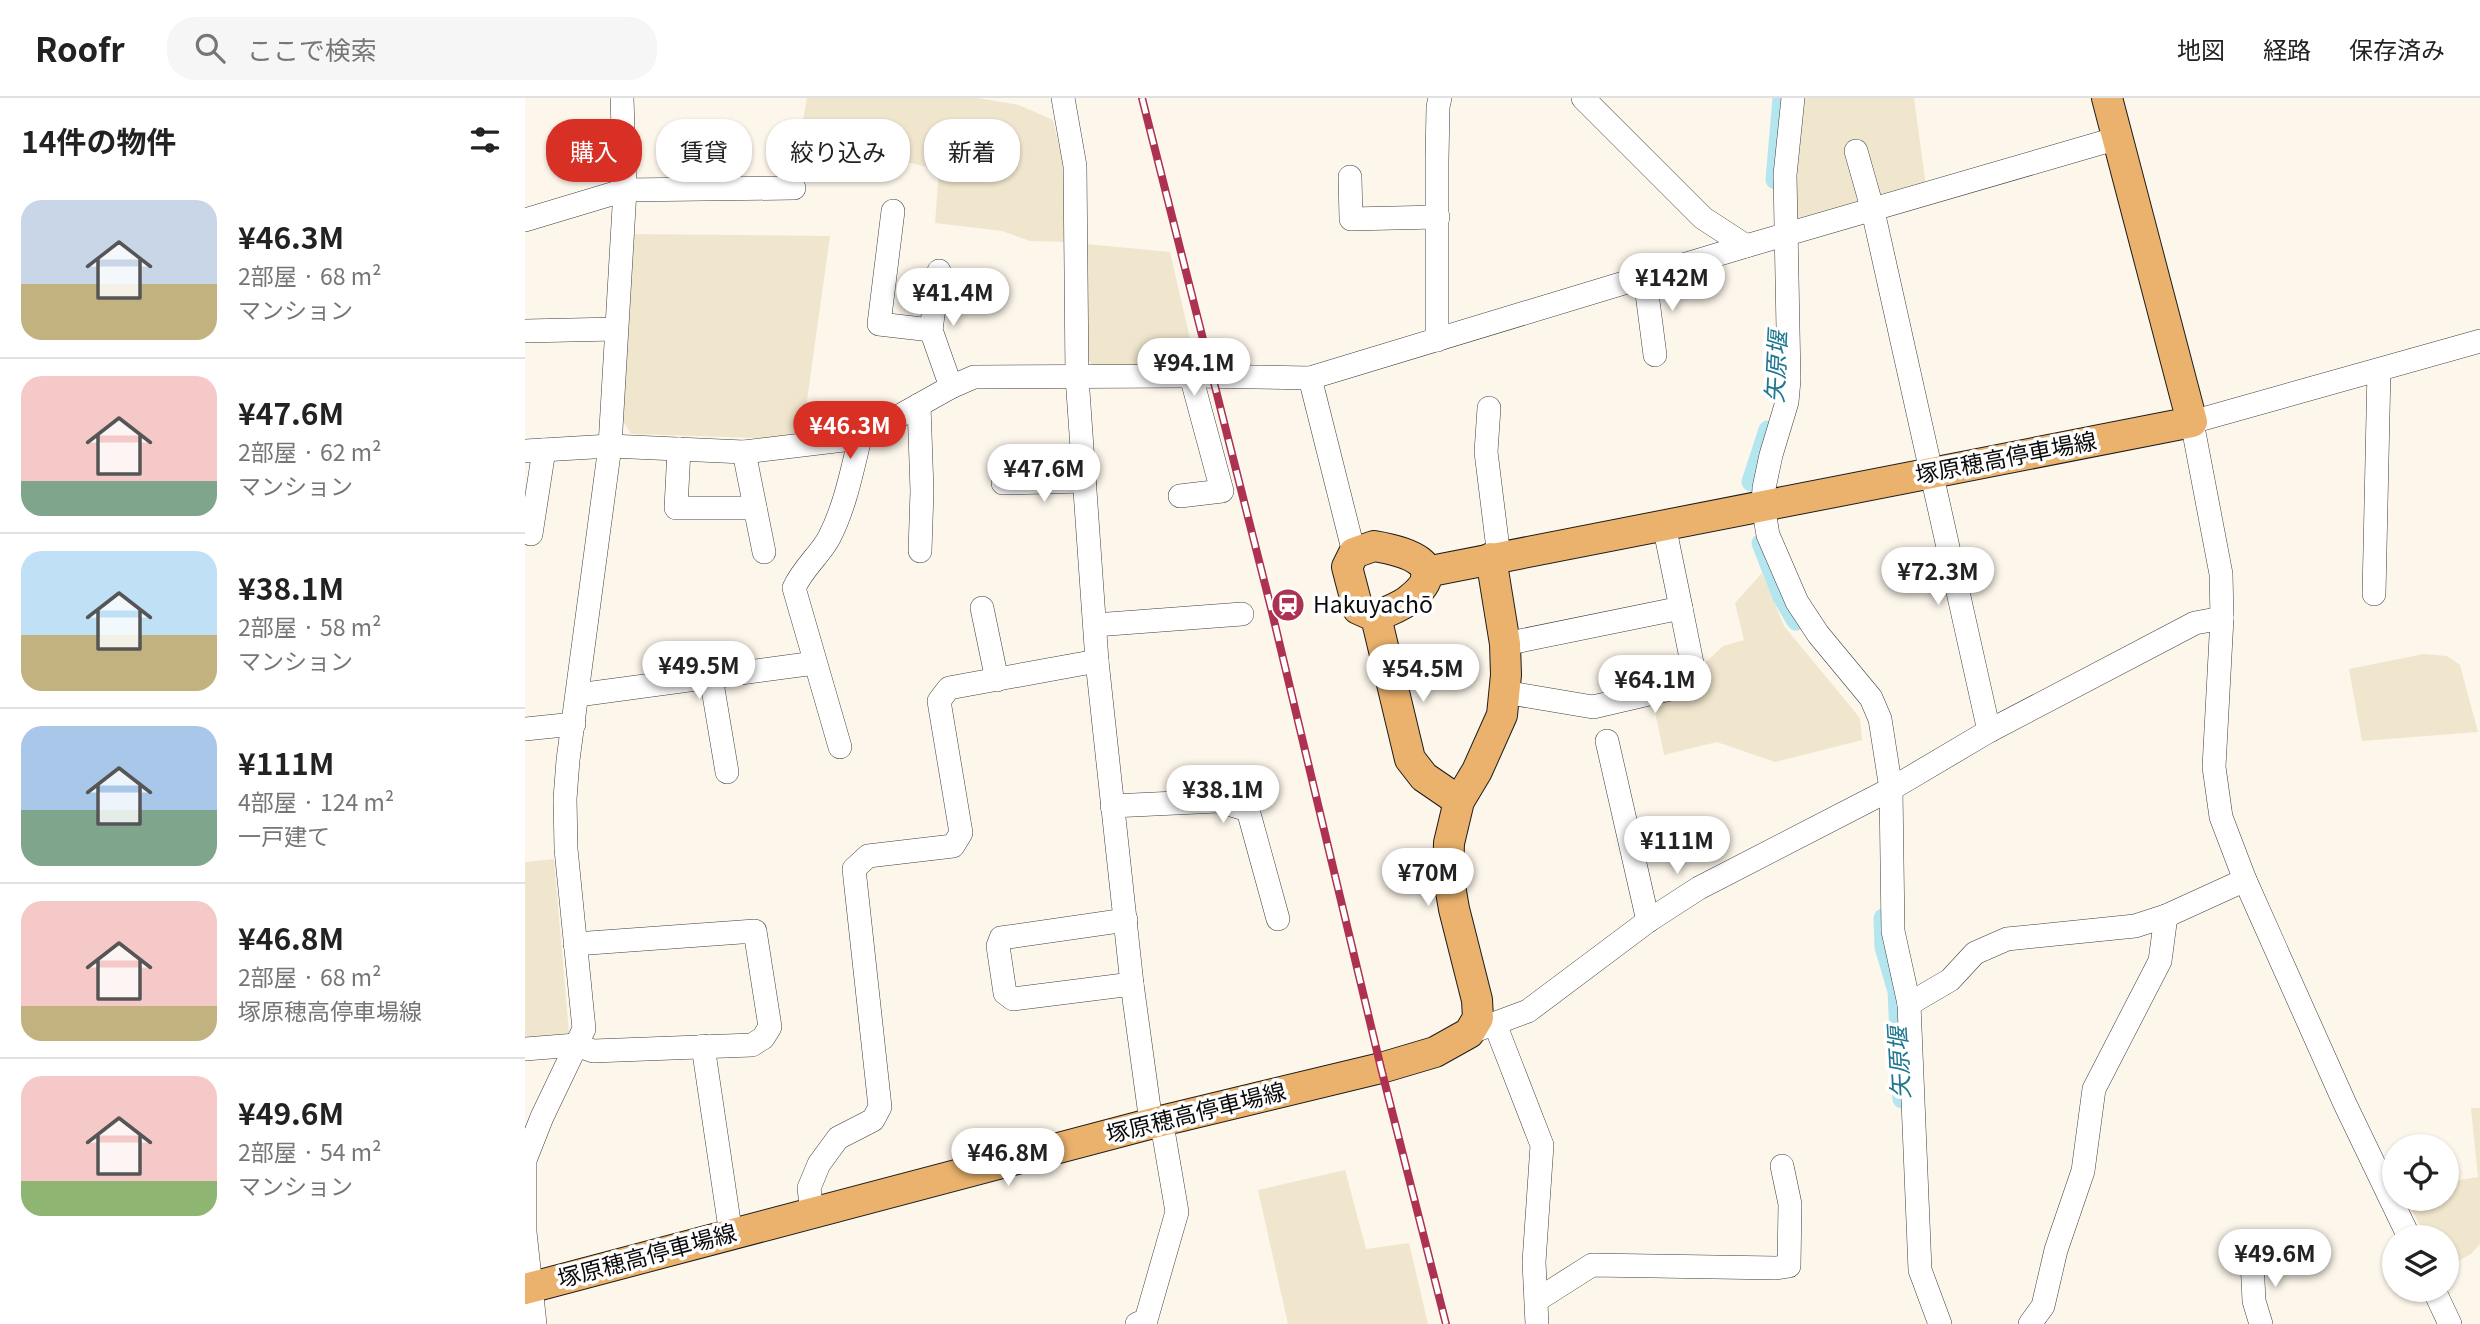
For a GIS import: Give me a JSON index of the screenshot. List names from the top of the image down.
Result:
{
  "streets": {
    "main road": ["塚原穂高停車場線"]
  },
  "water": ["矢原堰"],
  "places": {
    "station": ["Hakuyachō"]
  },
  "page": {
    "header": "Roofr",
    "search": "ここで検索",
    "nav": ["地図", "経路", "保存済み"],
    "heading": "14件の物件",
    "chip": [
      "購入",
      "賃貸",
      "絞り込み",
      "新着"
    ],
    "list": [
      {
        "name": "¥46.3M",
        "note": "2部屋 · 68 m² · マンション"
      },
      {
        "name": "¥47.6M",
        "note": "2部屋 · 62 m² · マンション"
      },
      {
        "name": "¥38.1M",
        "note": "2部屋 · 58 m² · マンション"
      },
      {
        "name": "¥111M",
        "note": "4部屋 · 124 m² · 一戸建て"
      },
      {
        "name": "¥46.8M",
        "note": "2部屋 · 68 m² · 塚原穂高停車場線"
      },
      {
        "name": "¥49.6M",
        "note": "2部屋 · 54 m² · マンション"
      }
    ],
    "price": [
      "¥142M",
      "¥41.4M",
      "¥94.1M",
      "¥46.3M",
      "¥47.6M",
      "¥72.3M",
      "¥49.5M",
      "¥54.5M",
      "¥64.1M",
      "¥38.1M",
      "¥111M",
      "¥70M",
      "¥46.8M",
      "¥49.6M"
    ]
  }
}
